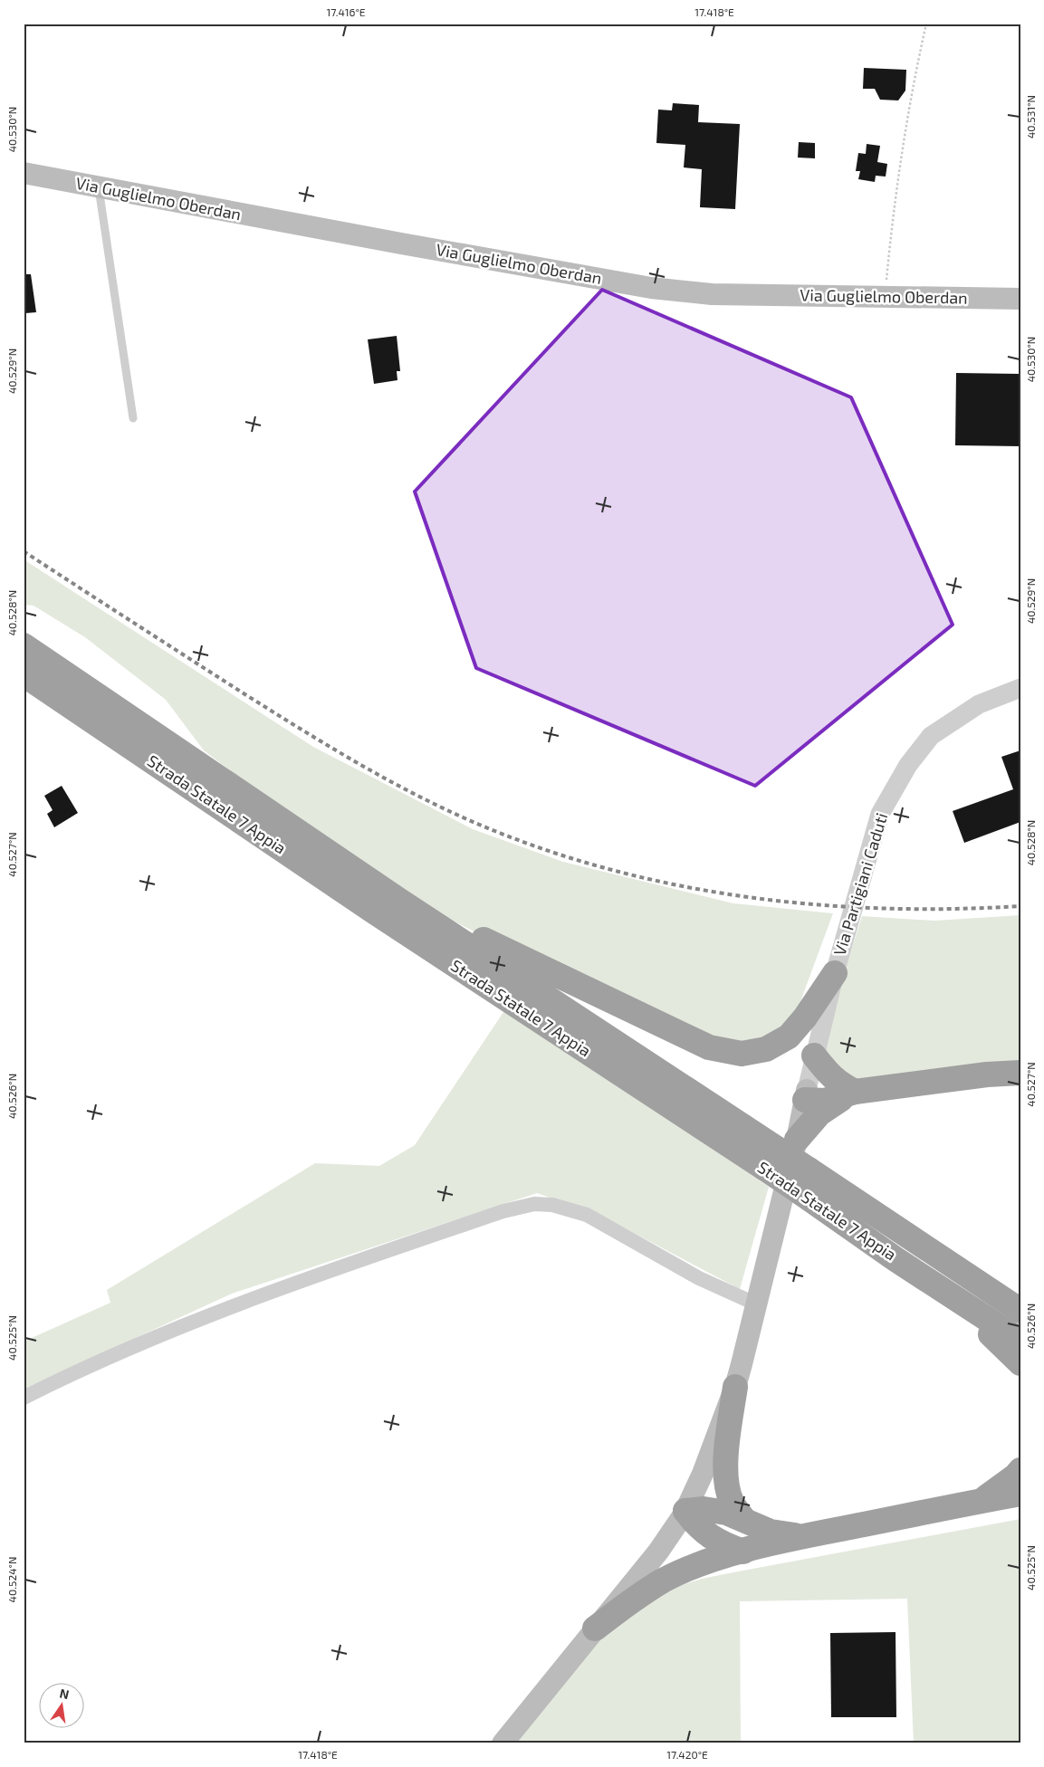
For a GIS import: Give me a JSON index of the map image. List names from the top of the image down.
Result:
{
  "streets": {
    "highway": ["Strada Statale 7 Appia"],
    "main road": ["Via Guglielmo Oberdan"],
    "street": ["Via Partigiani Caduti"]
  },
  "north": "top",
  "coordinates": [
    "17.416°E",
    "17.418°E",
    "40.531°N",
    "40.530°N",
    "40.529°N",
    "40.528°N",
    "40.527°N",
    "40.526°N",
    "40.525°N",
    "40.524°N",
    "17.420°E"
  ]
}
